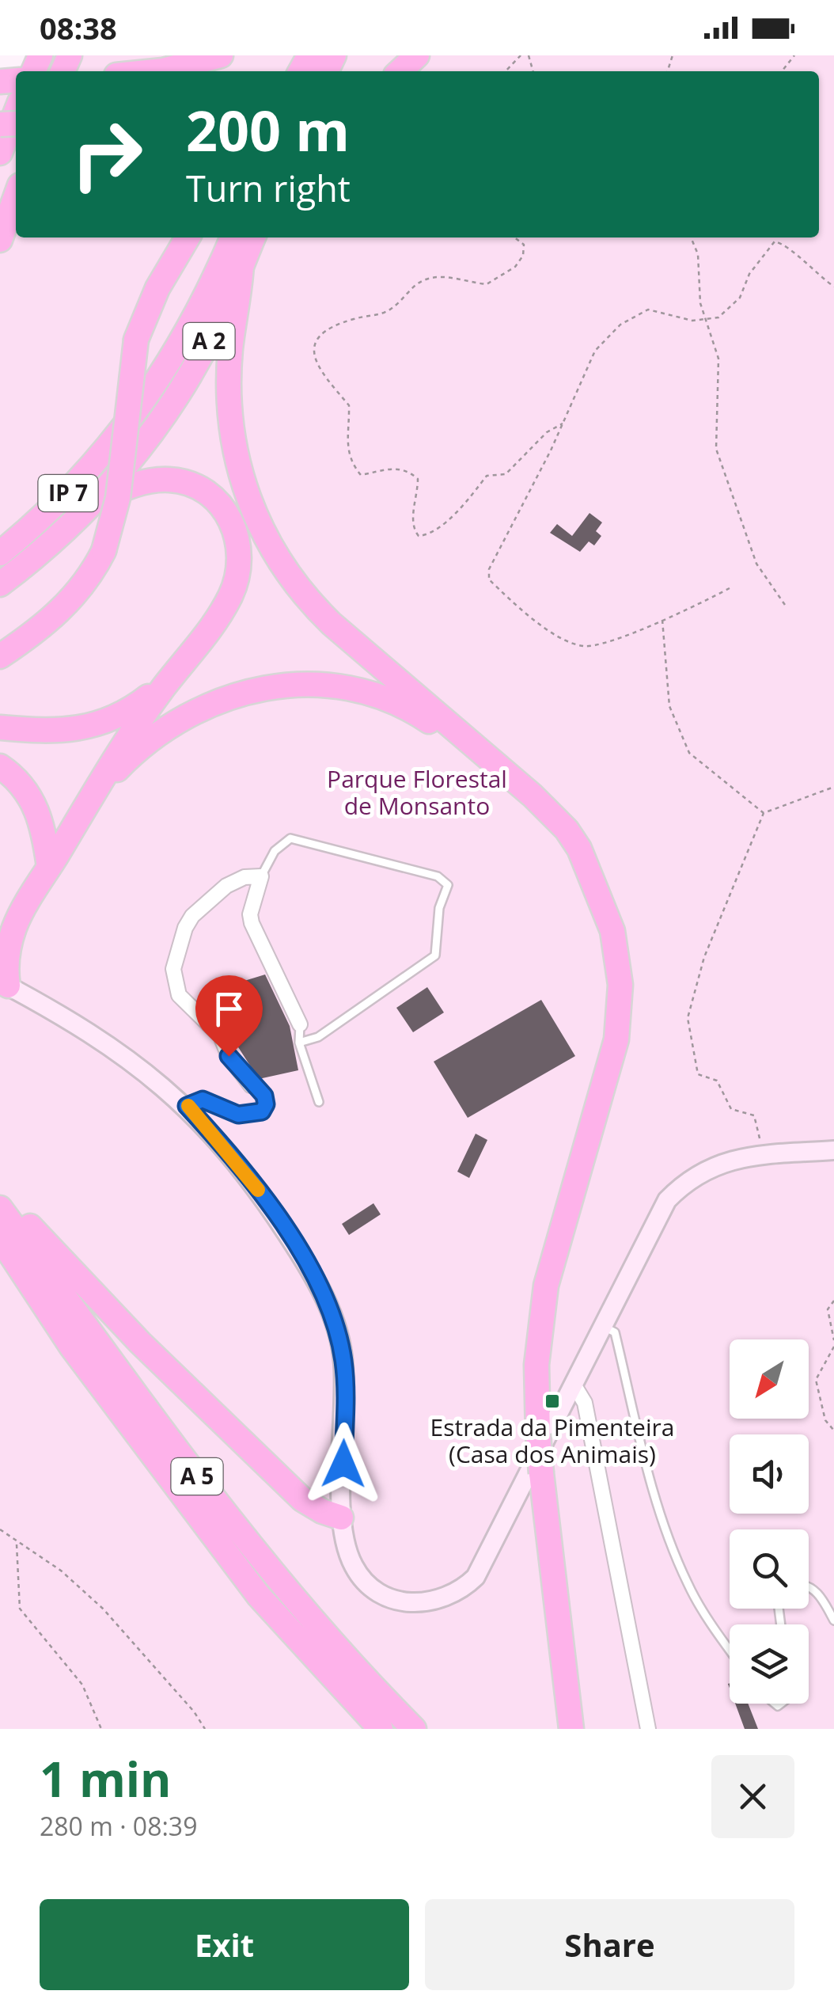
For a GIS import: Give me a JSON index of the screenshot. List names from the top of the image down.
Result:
{
  "streets": {
    "highway": ["A 2", "IP 7", "A 5"]
  },
  "crossings": [
    ["A 2", "IP 7"]
  ],
  "parks": ["Parque Florestal de Monsanto"],
  "places": {
    "transit": ["Estrada da Pimenteira (Casa dos Animais)"]
  },
  "north": "bottom left",
  "page": {
    "status": "08:38",
    "turn": ["200 m", "Turn right"],
    "heading": ["1 min", "280 m · 08:39"],
    "buttons": ["Exit", "Share"]
  }
}
